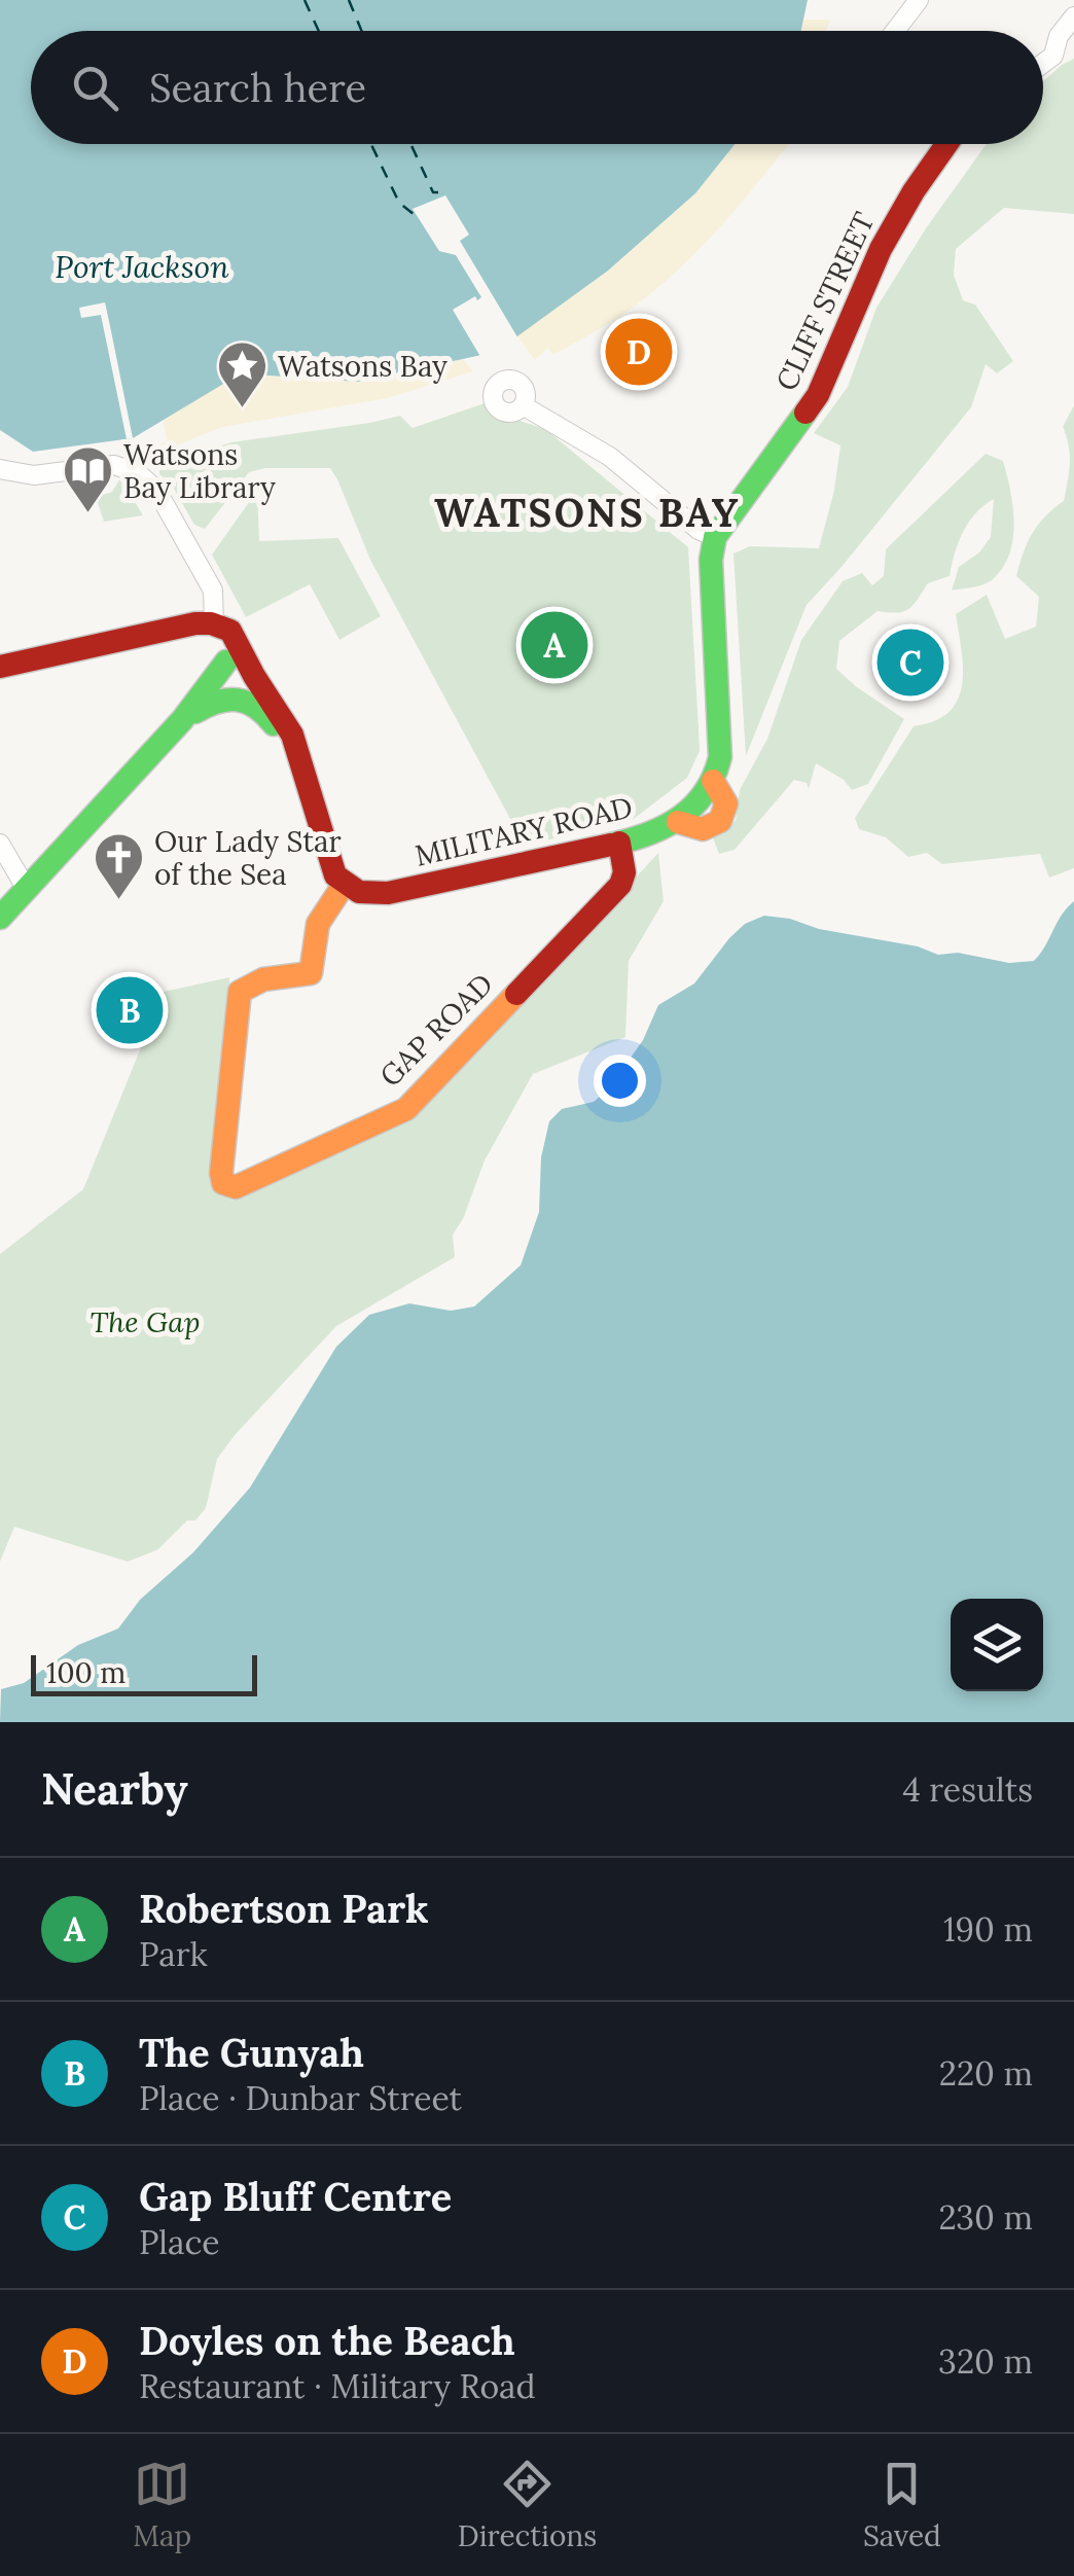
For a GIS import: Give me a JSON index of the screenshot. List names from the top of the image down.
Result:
{
  "streets": {
    "street": ["CLIFF STREET", "MILITARY ROAD", "GAP ROAD"]
  },
  "crossings": [
    ["CLIFF STREET", "MILITARY ROAD"],
    ["MILITARY ROAD", "GAP ROAD"]
  ],
  "districts": ["WATSONS BAY"],
  "water": ["Port Jackson"],
  "parks": ["The Gap"],
  "places": {
    "place": ["Watsons Bay"],
    "library": ["Watsons Bay Library"],
    "church": ["Our Lady Star of the Sea"]
  },
  "scale_bar": "100 m",
  "page": {
    "search": "Search here",
    "pins": [
      "D",
      "A",
      "C",
      "B"
    ],
    "scale": "100 m",
    "heading": ["Nearby", "4 results"],
    "list": [
      {
        "mark": "A",
        "name": "Robertson Park",
        "note": "Park",
        "value": "190 m"
      },
      {
        "mark": "B",
        "name": "The Gunyah",
        "note": "Place · Dunbar Street",
        "value": "220 m"
      },
      {
        "mark": "C",
        "name": "Gap Bluff Centre",
        "note": "Place",
        "value": "230 m"
      },
      {
        "mark": "D",
        "name": "Doyles on the Beach",
        "note": "Restaurant · Military Road",
        "value": "320 m"
      }
    ],
    "nav": ["Map", "Directions", "Saved"]
  }
}
